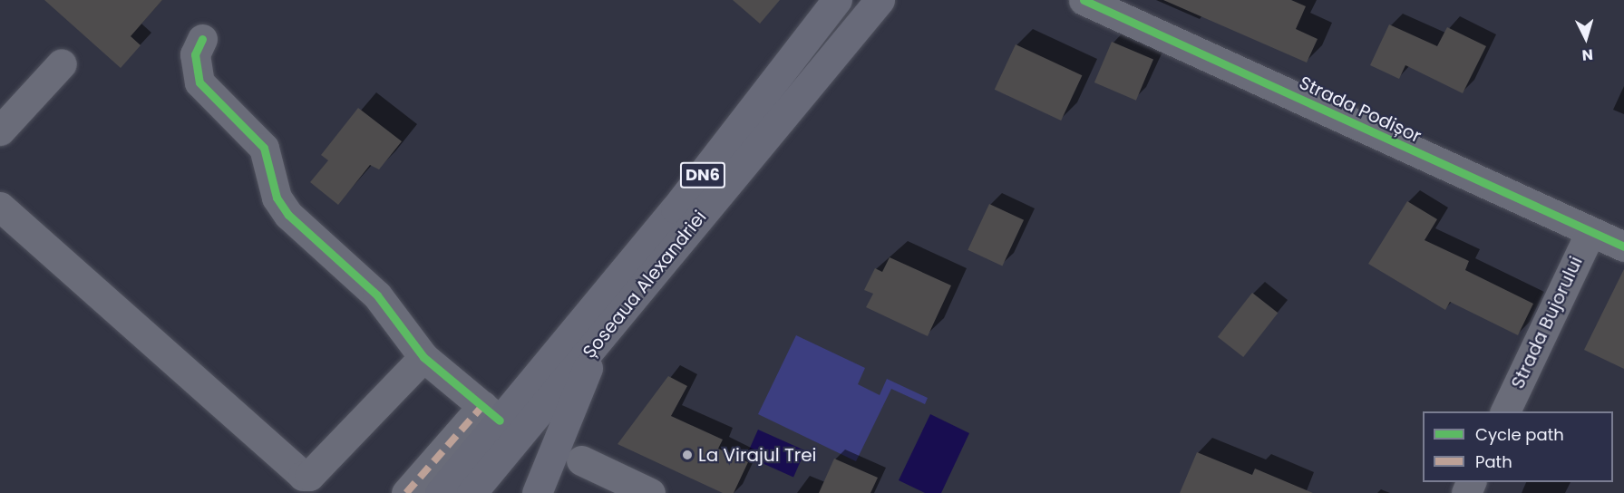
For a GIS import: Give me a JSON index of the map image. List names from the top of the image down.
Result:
{
  "streets": {
    "highway": ["DN6", "Șoseaua Alexandriei"],
    "street": ["Strada Podișor", "Strada Bujorului"]
  },
  "crossings": [
    ["Strada Podișor", "Strada Bujorului"]
  ],
  "places": ["La Virajul Trei"],
  "legend": ["Cycle path", "Path"],
  "north": "bottom"
}
